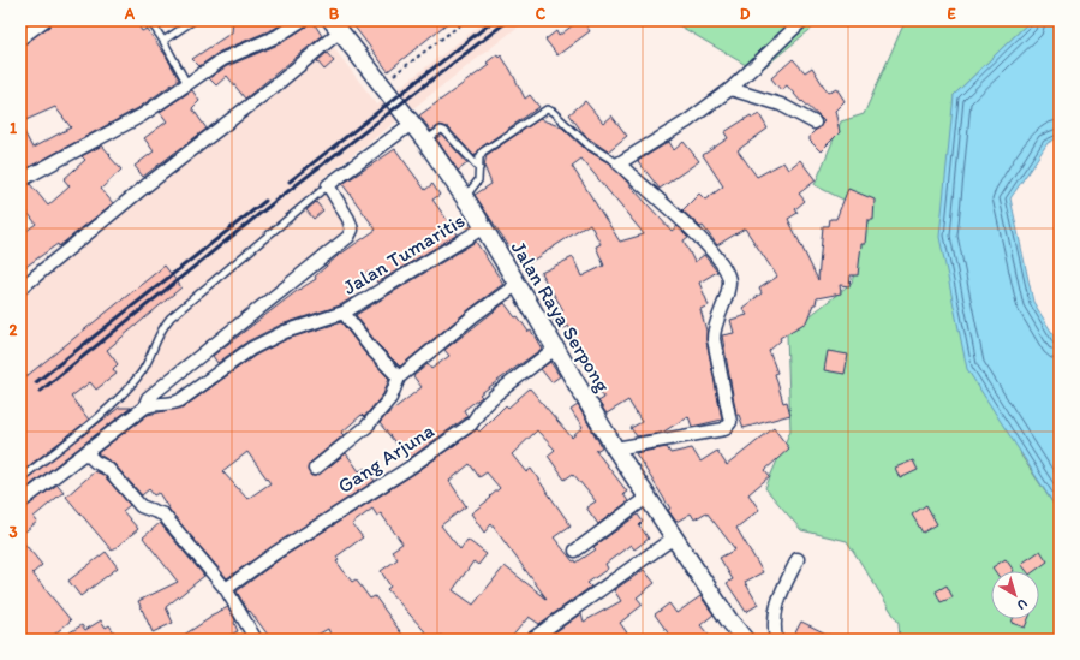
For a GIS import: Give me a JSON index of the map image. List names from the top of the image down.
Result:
{
  "streets": {
    "main road": ["Jalan Raya Serpong"],
    "street": ["Jalan Tumaritis", "Gang Arjuna"]
  },
  "crossings": [
    ["Jalan Tumaritis", "Jalan Raya Serpong"],
    ["Jalan Raya Serpong", "Gang Arjuna"]
  ],
  "north": "bottom right",
  "grid": {
    "columns": [
      "A",
      "B",
      "C",
      "D",
      "E"
    ],
    "rows": ["1", "2", "3"]
  }
}
